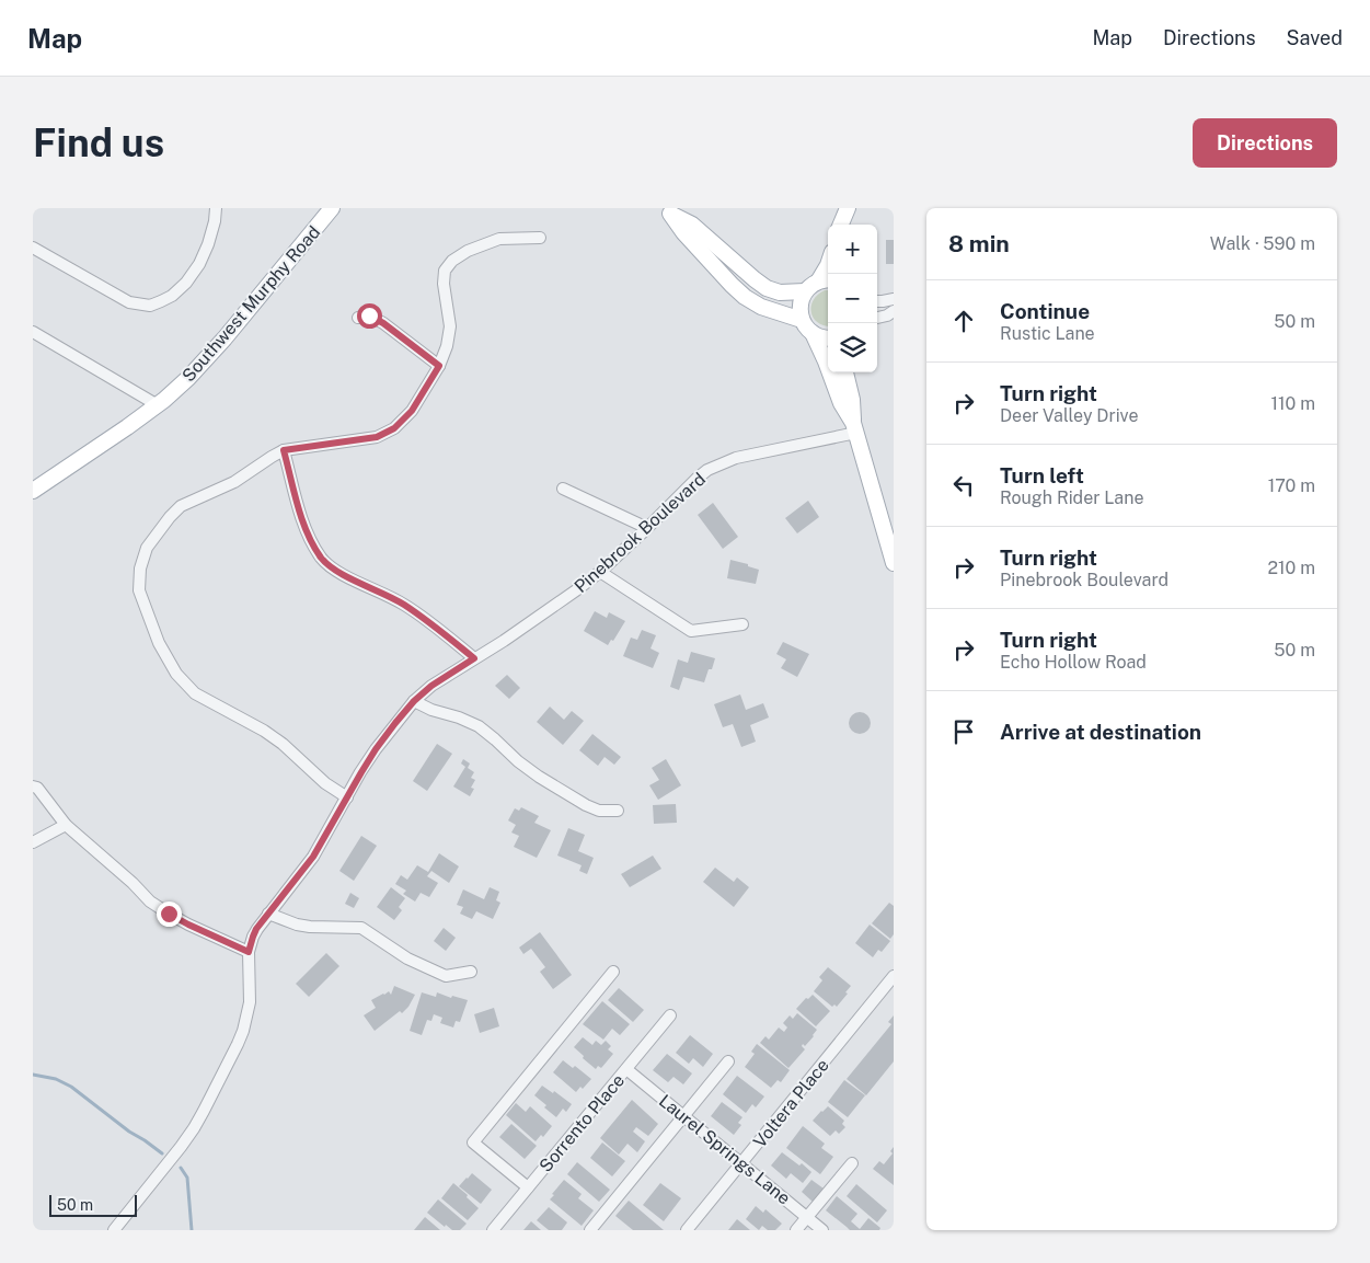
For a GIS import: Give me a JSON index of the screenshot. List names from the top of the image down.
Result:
{
  "streets": {
    "main road": ["Southwest Murphy Road"],
    "street": [
      "Pinebrook Boulevard",
      "Voltera Place",
      "Sorrento Place",
      "Laurel Springs Lane"
    ]
  },
  "crossings": [
    ["Voltera Place", "Laurel Springs Lane"],
    ["Sorrento Place", "Laurel Springs Lane"]
  ],
  "scale_bar": "50 m",
  "page": {
    "header": "Map",
    "nav": ["Map", "Directions", "Saved"],
    "buttons": "Directions",
    "title": "Find us",
    "heading": ["8 min", "Walk · 590 m"],
    "map_buttons": ["+", "−"],
    "list": [
      ["Continue", "Rustic Lane", "50 m"],
      ["Turn right", "Deer Valley Drive", "110 m"],
      ["Turn left", "Rough Rider Lane", "170 m"],
      ["Turn right", "Pinebrook Boulevard", "210 m"],
      ["Turn right", "Echo Hollow Road", "50 m"],
      "Arrive at destination"
    ],
    "scale": "50 m"
  }
}
